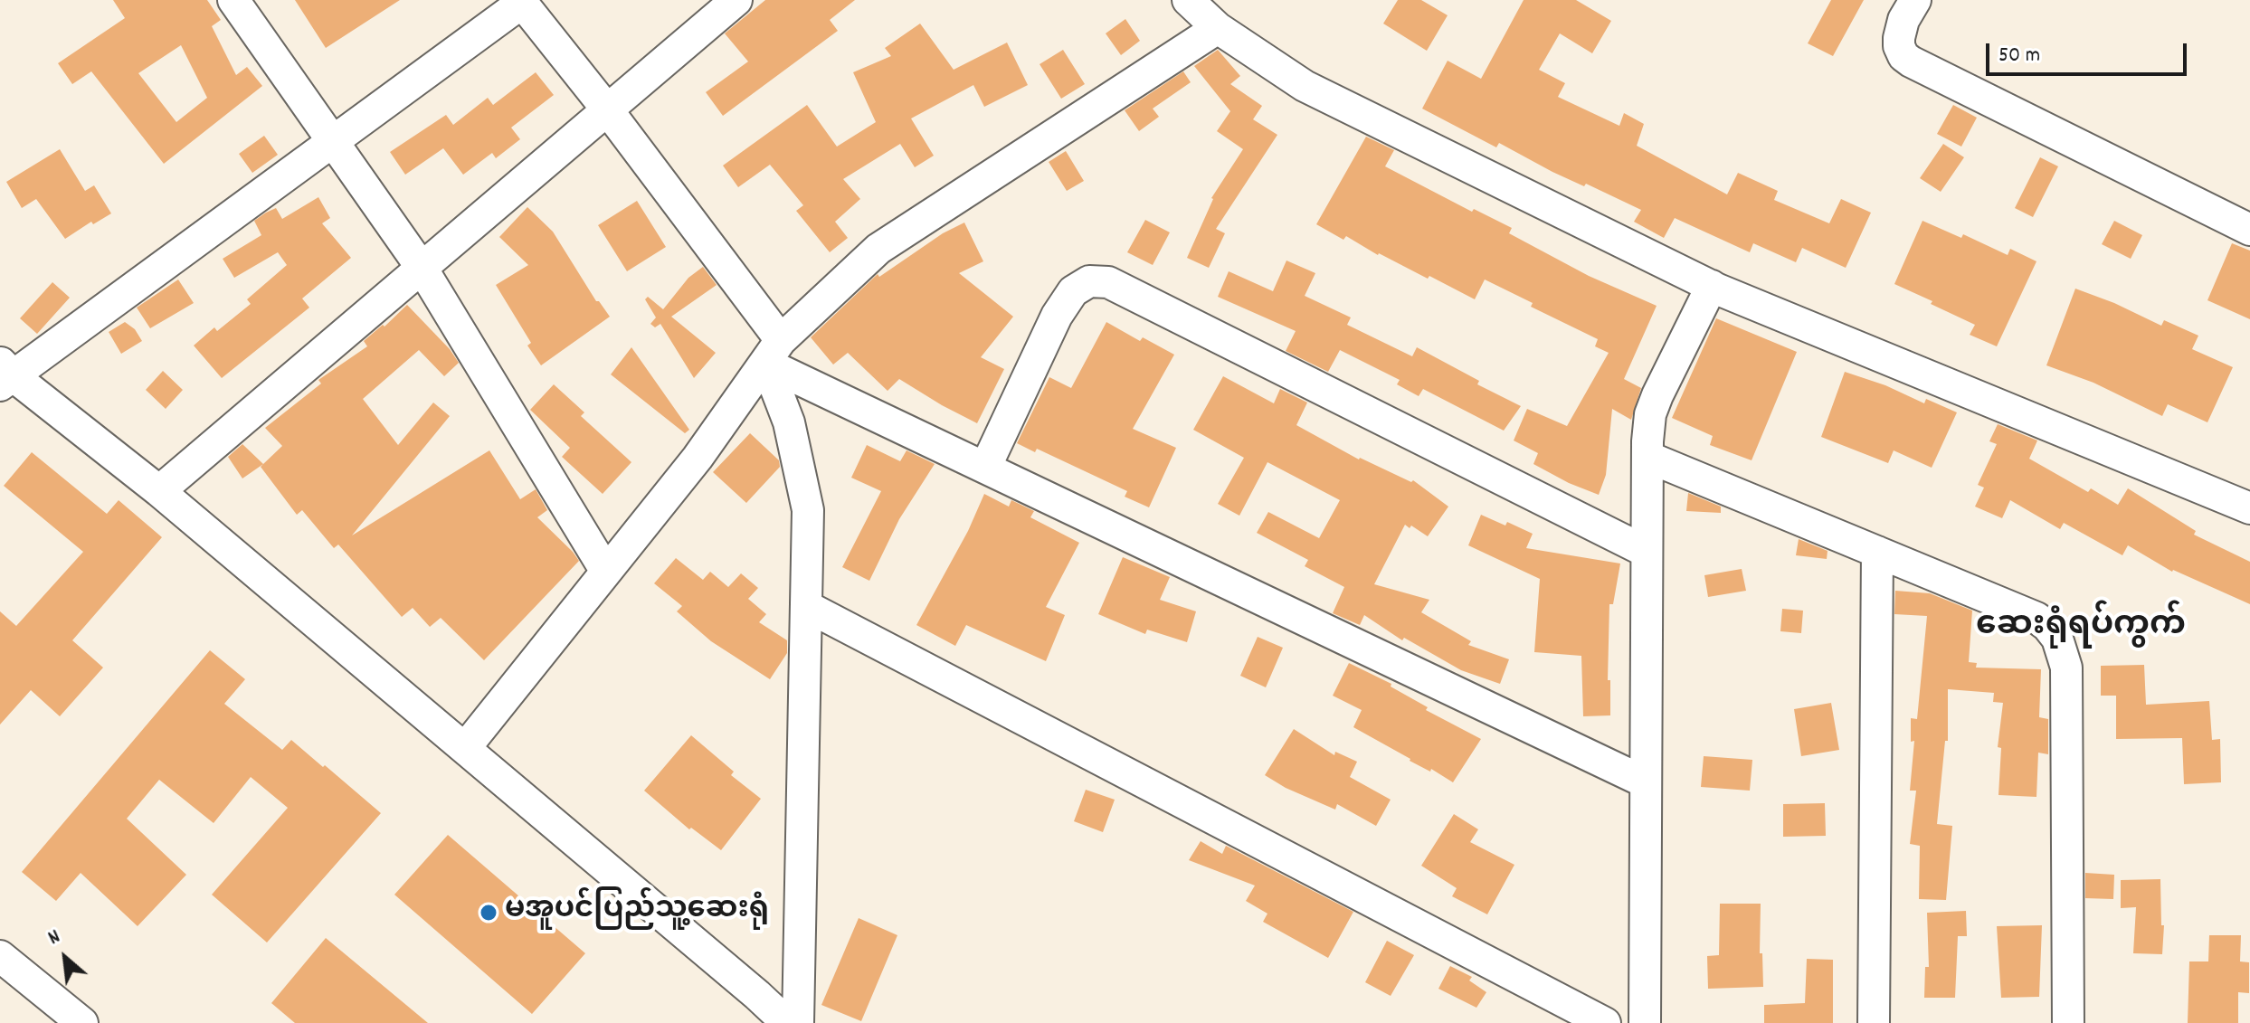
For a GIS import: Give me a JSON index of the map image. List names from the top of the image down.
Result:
{
  "districts": ["ဆေးရုံရပ်ကွက်"],
  "places": ["မအူပင်ပြည်သူ့ဆေးရုံ"],
  "scale_bar": "50 m",
  "north": "top left"
}
